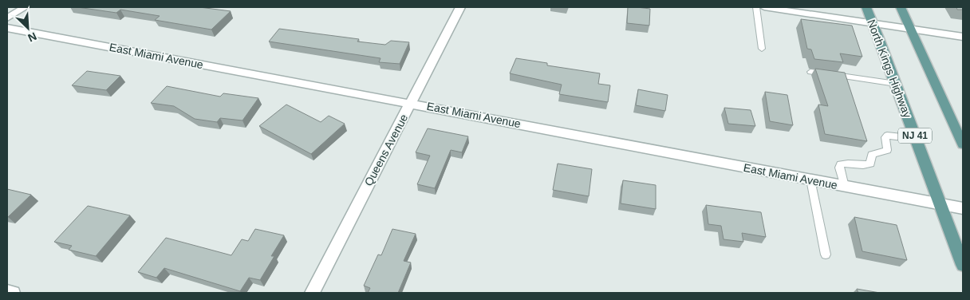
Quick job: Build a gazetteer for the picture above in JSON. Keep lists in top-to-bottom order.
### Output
{
  "streets": {
    "main road": ["North Kings Highway", "NJ 41"],
    "street": ["East Miami Avenue", "Queens Avenue"]
  },
  "crossings": [
    ["East Miami Avenue", "North Kings Highway"],
    ["East Miami Avenue", "Queens Avenue"]
  ],
  "north": "bottom right"
}
